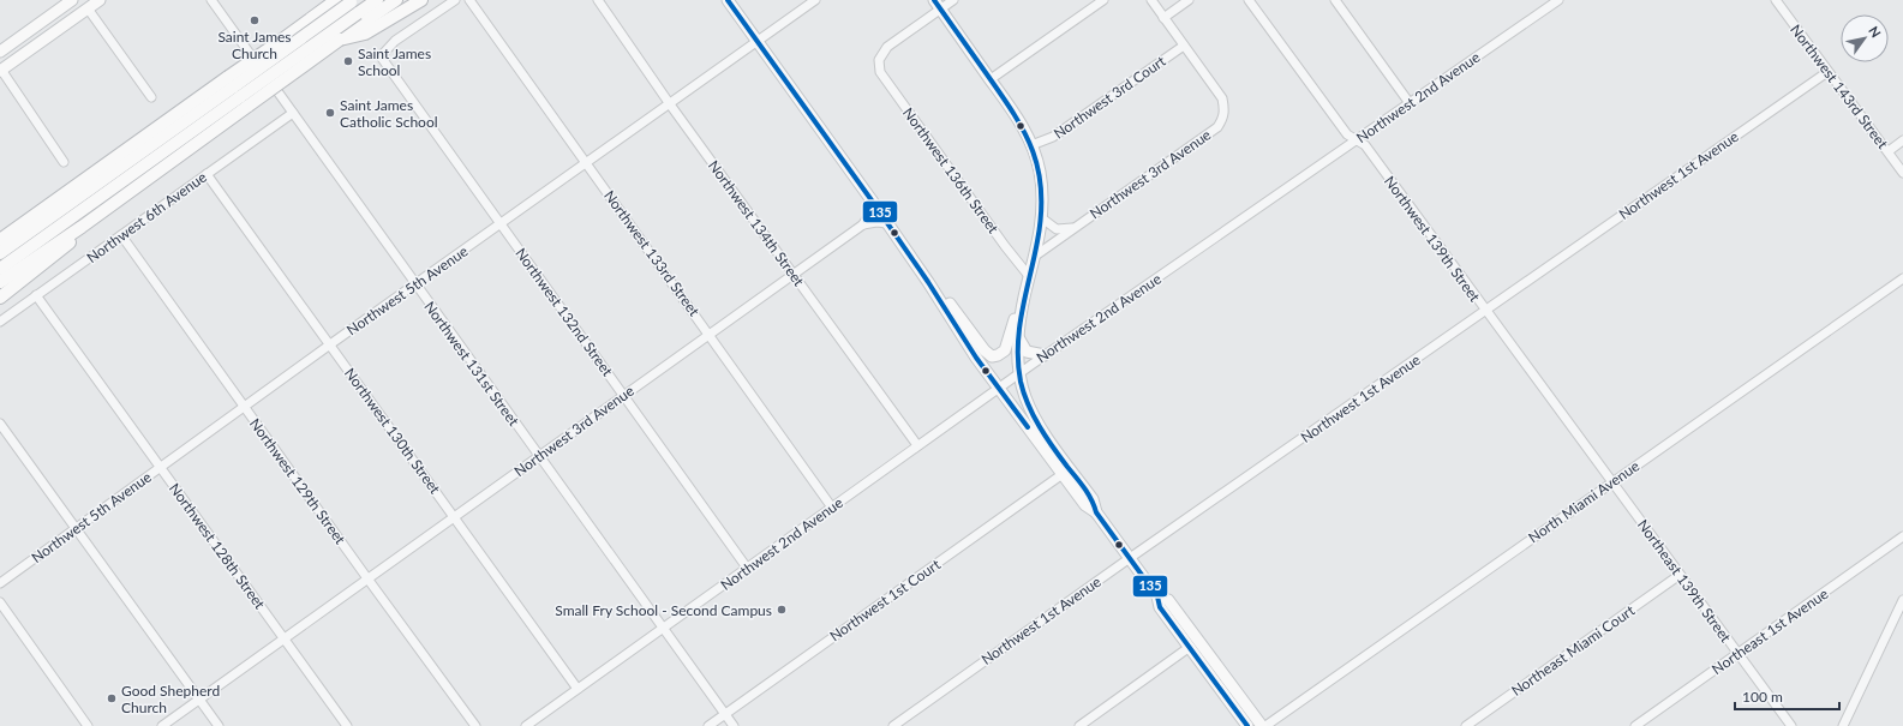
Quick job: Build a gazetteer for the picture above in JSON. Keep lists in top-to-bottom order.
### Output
{
  "streets": {
    "street": [
      "Northwest 143rd Street",
      "Northwest 3rd Court",
      "Northwest 2nd Avenue",
      "Northwest 136th Street",
      "Northwest 3rd Avenue",
      "Northwest 1st Avenue",
      "Northwest 6th Avenue",
      "Northwest 134th Street",
      "Northwest 139th Street",
      "Northwest 133rd Street",
      "Northwest 5th Avenue",
      "Northwest 132nd Street",
      "Northwest 131st Street",
      "Northwest 130th Street",
      "Northwest 129th Street",
      "North Miami Avenue",
      "Northwest 128th Street",
      "Northeast 139th Street",
      "Northwest 1st Court",
      "Northeast 1st Avenue",
      "Northeast Miami Court"
    ]
  },
  "crossings": [
    ["Northwest 143rd Street", "Northwest 1st Avenue"],
    ["Northwest 3rd Court", "Northwest 3rd Avenue"],
    ["Northwest 2nd Avenue", "Northwest 134th Street"],
    ["Northwest 2nd Avenue", "Northwest 139th Street"],
    ["Northwest 2nd Avenue", "Northwest 133rd Street"],
    ["Northwest 2nd Avenue", "Northwest 132nd Street"],
    ["Northwest 2nd Avenue", "Northwest 131st Street"],
    ["Northwest 2nd Avenue", "Northwest 130th Street"],
    ["Northwest 3rd Avenue", "Northwest 134th Street"],
    ["Northwest 3rd Avenue", "Northwest 133rd Street"],
    ["Northwest 3rd Avenue", "Northwest 132nd Street"],
    ["Northwest 3rd Avenue", "Northwest 131st Street"],
    ["Northwest 3rd Avenue", "Northwest 130th Street"],
    ["Northwest 3rd Avenue", "Northwest 129th Street"],
    ["Northwest 3rd Avenue", "Northwest 128th Street"],
    ["Northwest 1st Avenue", "Northwest 139th Street"],
    ["Northwest 6th Avenue", "Northwest 131st Street"],
    ["Northwest 6th Avenue", "Northwest 130th Street"],
    ["Northwest 6th Avenue", "Northwest 129th Street"],
    ["Northwest 6th Avenue", "Northwest 128th Street"],
    ["Northwest 134th Street", "Northwest 5th Avenue"],
    ["Northwest 139th Street", "North Miami Avenue"],
    ["Northwest 139th Street", "Northeast 139th Street"],
    ["Northwest 133rd Street", "Northwest 5th Avenue"],
    ["Northwest 5th Avenue", "Northwest 132nd Street"],
    ["Northwest 5th Avenue", "Northwest 131st Street"],
    ["Northwest 5th Avenue", "Northwest 130th Street"],
    ["Northwest 5th Avenue", "Northwest 129th Street"],
    ["Northwest 5th Avenue", "Northwest 128th Street"],
    ["Northwest 131st Street", "Northwest 1st Court"],
    ["North Miami Avenue", "Northeast 139th Street"],
    ["Northeast 139th Street", "Northeast 1st Avenue"],
    ["Northeast 139th Street", "Northeast Miami Court"]
  ],
  "places": [
    "Saint James Church",
    "Saint James School",
    "Saint James Catholic School",
    "Small Fry School - Second Campus",
    "Good Shepherd Church"
  ],
  "lines": ["transit line 135"],
  "scale_bar": "100 m",
  "north": "top right"
}
